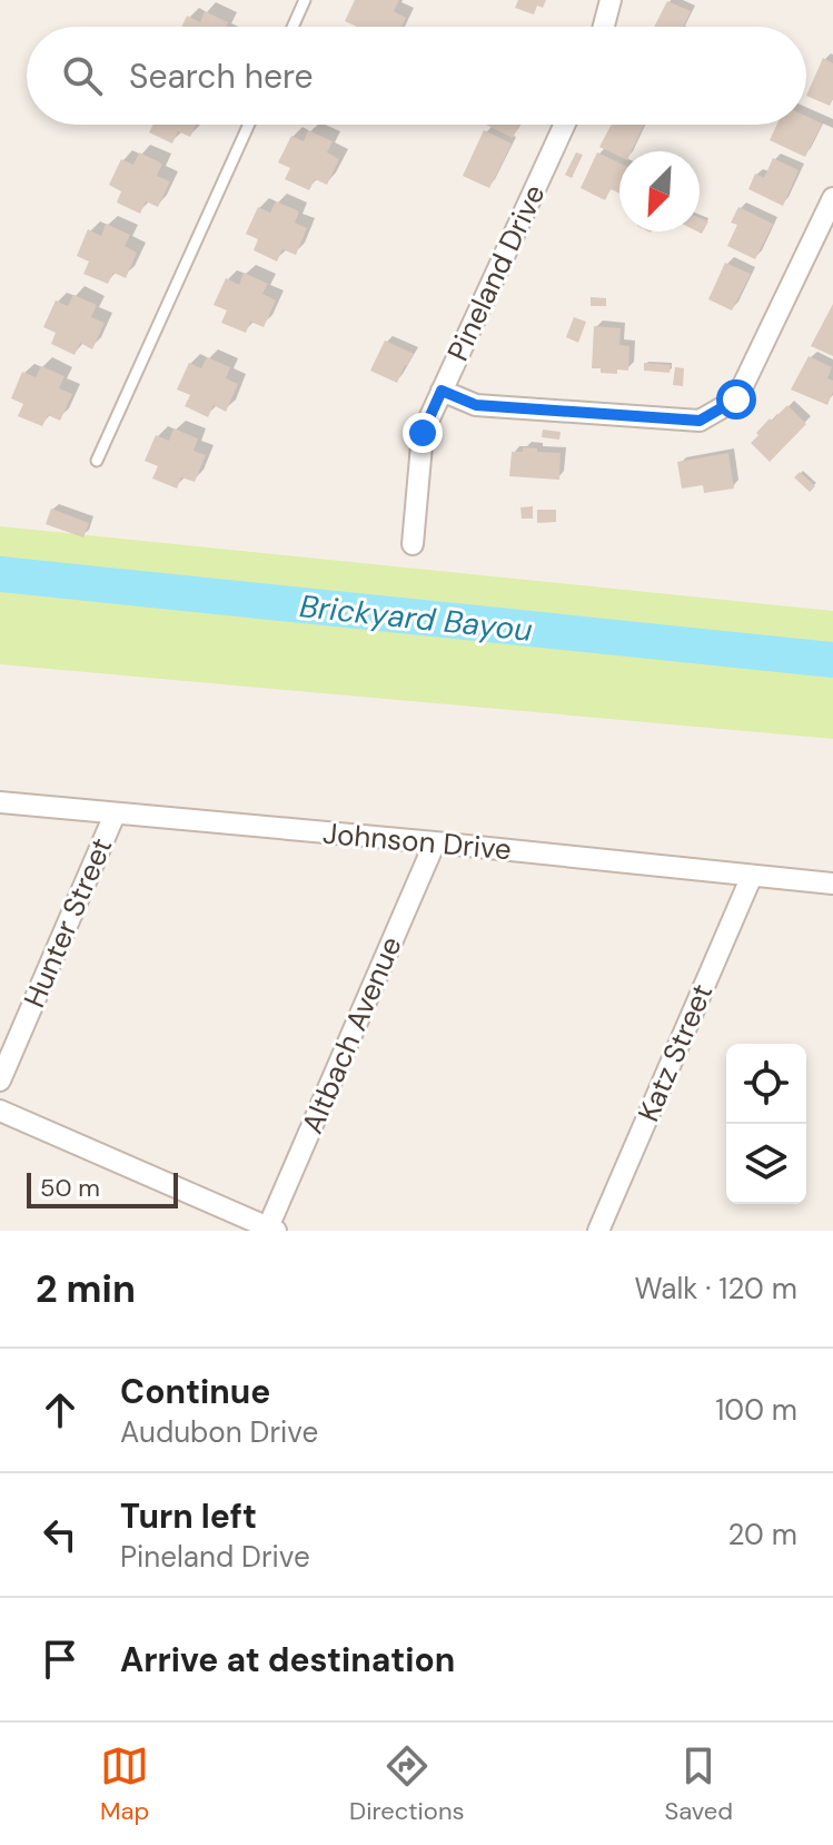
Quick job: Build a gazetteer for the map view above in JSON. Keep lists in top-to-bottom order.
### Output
{
  "streets": {
    "street": [
      "Pineland Drive",
      "Johnson Drive",
      "Hunter Street",
      "Altbach Avenue",
      "Katz Street"
    ]
  },
  "crossings": [
    ["Johnson Drive", "Hunter Street"],
    ["Johnson Drive", "Altbach Avenue"],
    ["Johnson Drive", "Katz Street"]
  ],
  "water": ["Brickyard Bayou"],
  "scale_bar": "50 m",
  "north": "bottom left",
  "page": {
    "search": "Search here",
    "scale": "50 m",
    "heading": ["2 min", "Walk · 120 m"],
    "list": [
      ["Continue", "Audubon Drive", "100 m"],
      ["Turn left", "Pineland Drive", "20 m"],
      "Arrive at destination"
    ],
    "nav": ["Map", "Directions", "Saved"]
  }
}
